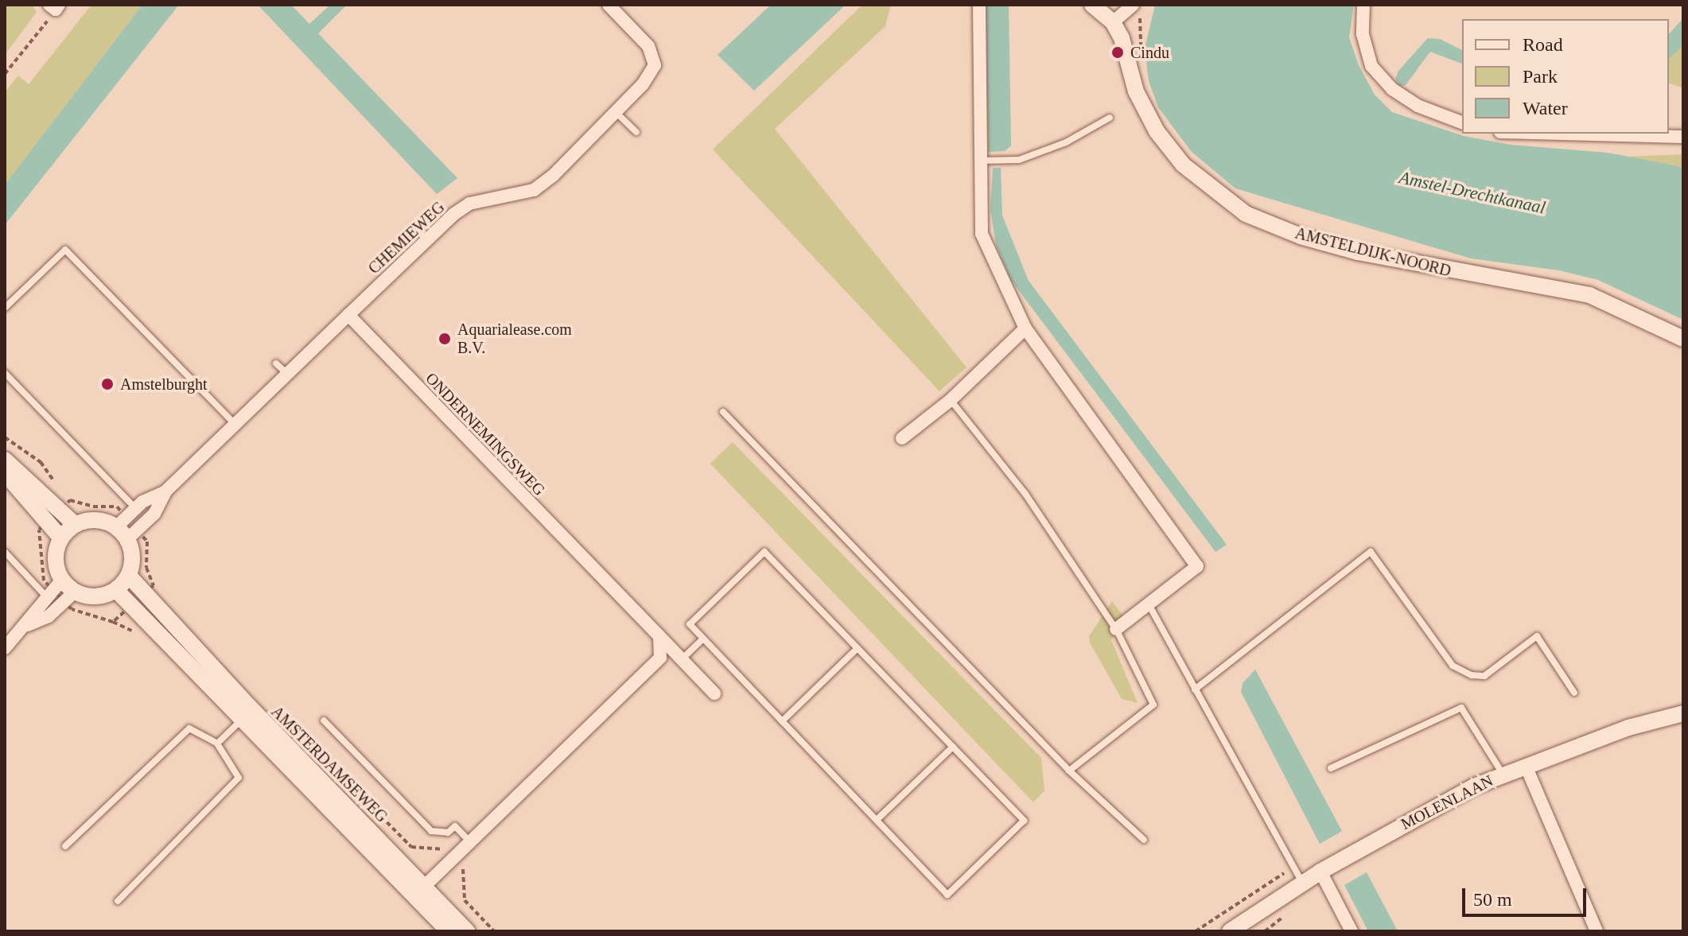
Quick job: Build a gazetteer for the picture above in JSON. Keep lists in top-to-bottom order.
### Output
{
  "streets": {
    "street": [
      "CHEMIEWEG",
      "AMSTELDIJK-NOORD",
      "ONDERNEMINGSWEG",
      "AMSTERDAMSEWEG",
      "MOLENLAAN"
    ]
  },
  "crossings": [
    ["CHEMIEWEG", "ONDERNEMINGSWEG"]
  ],
  "water": ["Amstel-Drechtkanaal"],
  "places": ["Cindu", "Aquarialease.com B.V.", "Amstelburght"],
  "legend": ["Road", "Park", "Water"],
  "scale_bar": "50 m"
}
